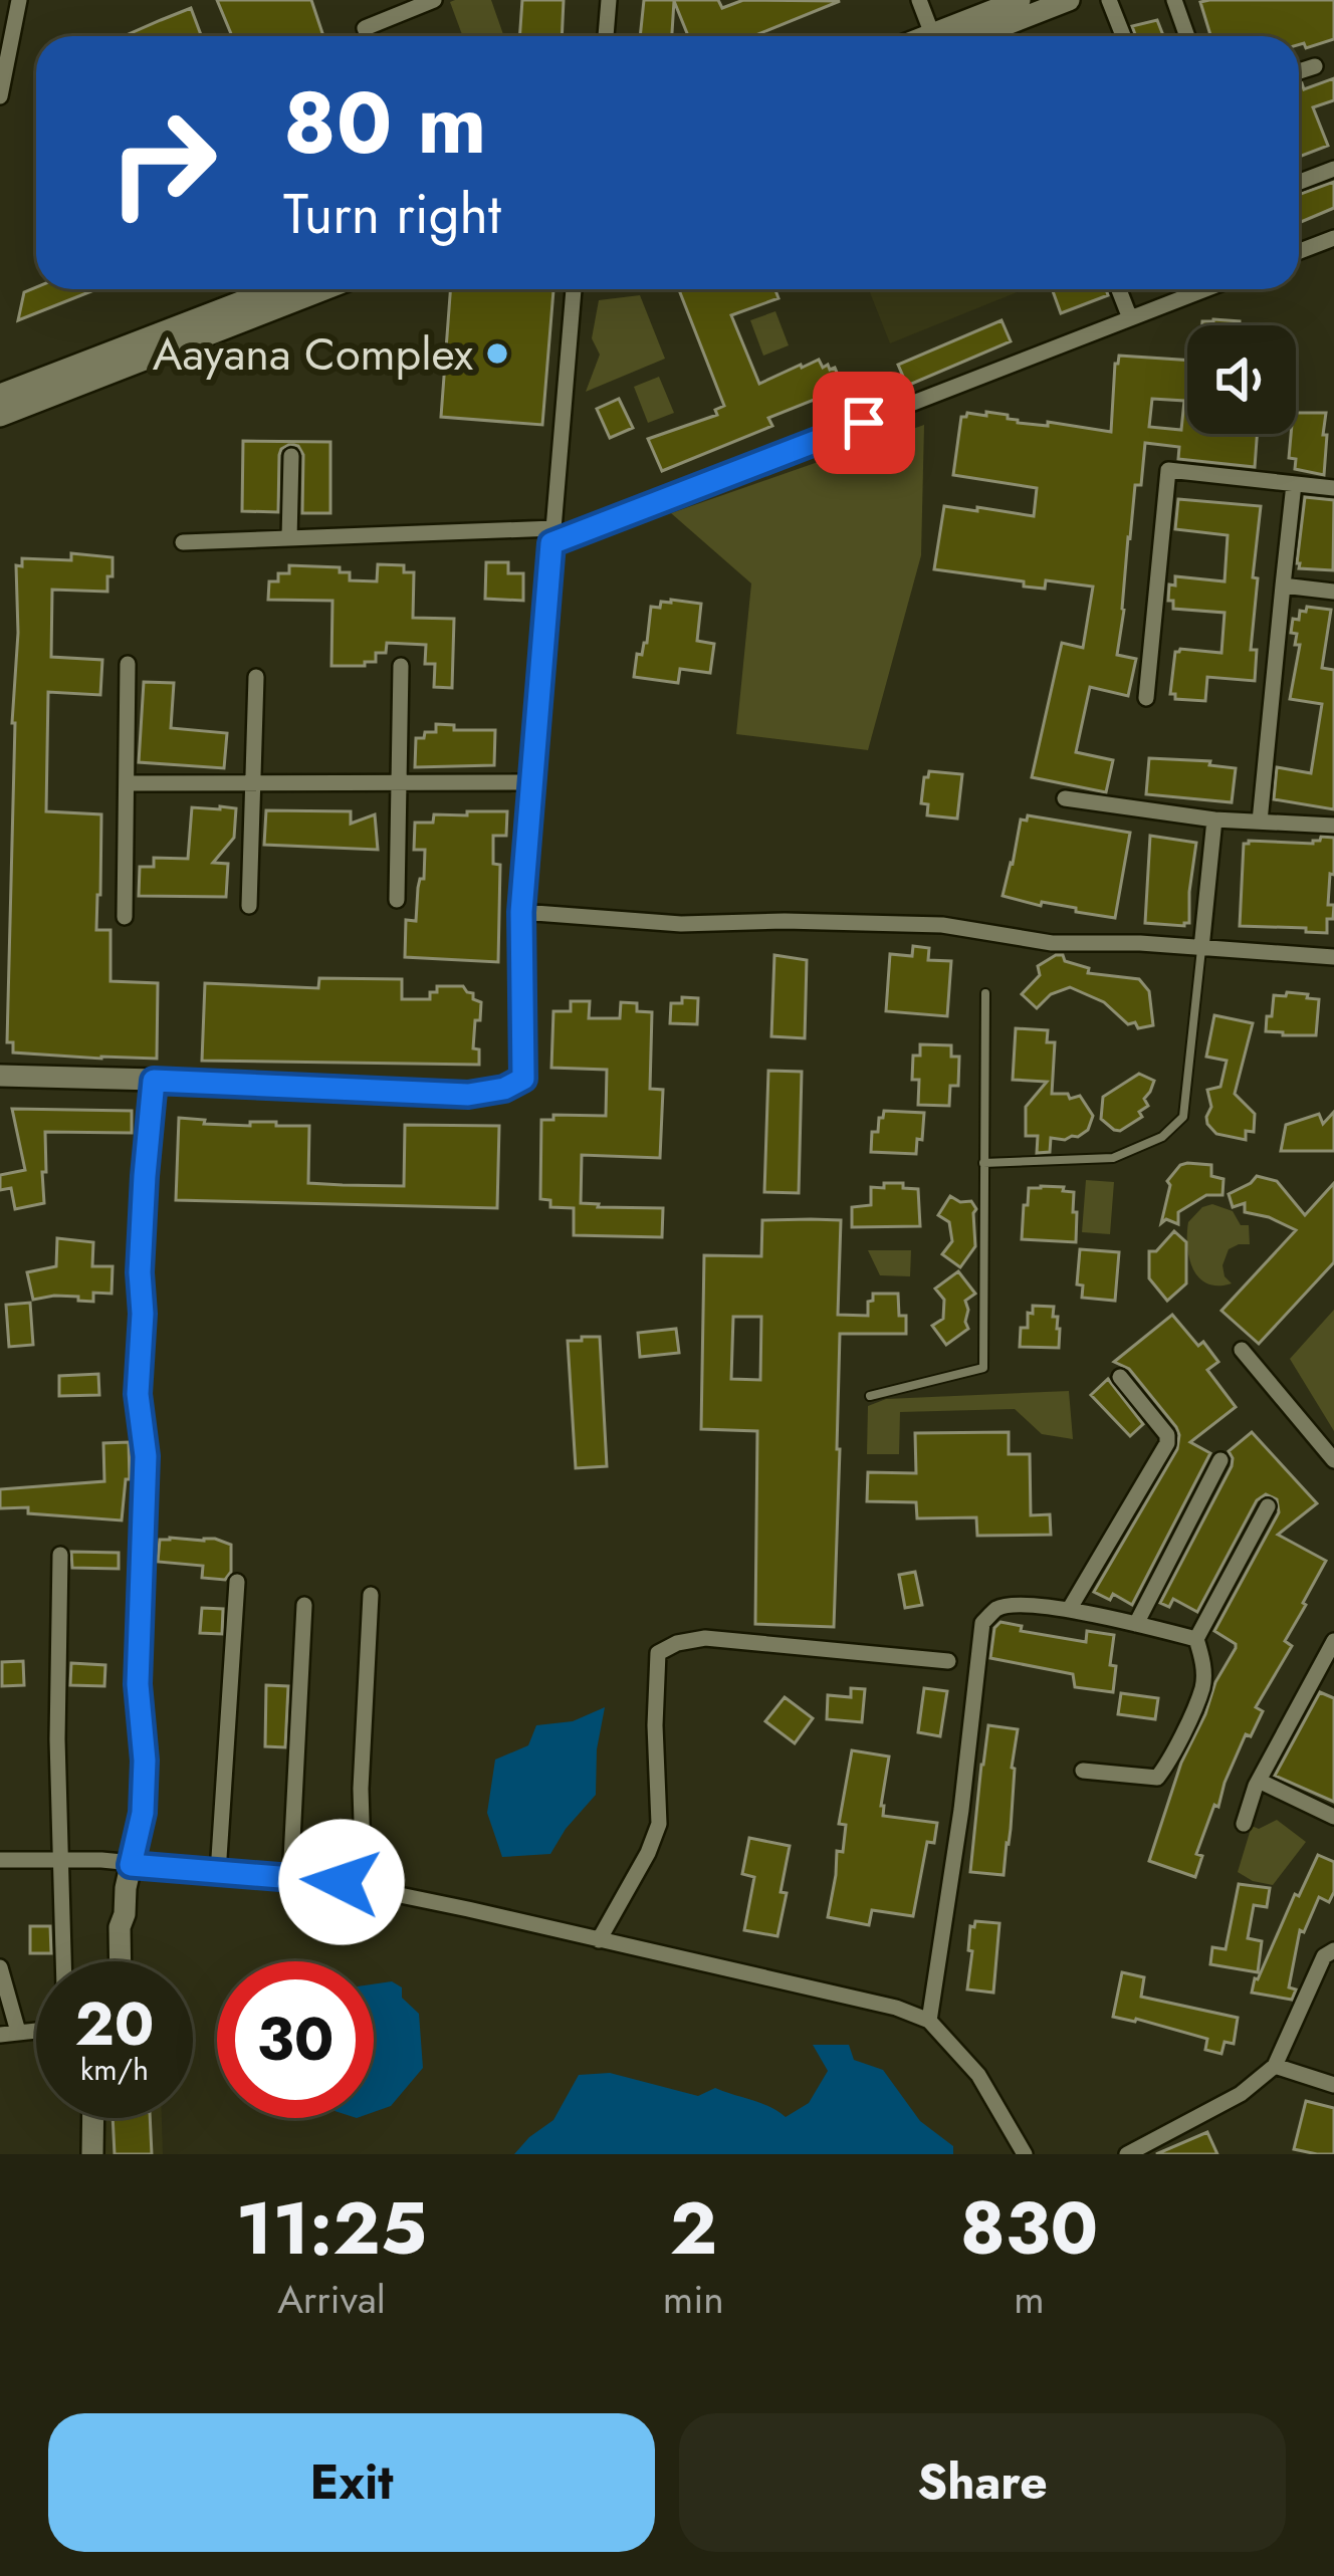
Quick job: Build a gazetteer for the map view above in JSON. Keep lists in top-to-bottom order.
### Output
{
  "places": ["Aayana Complex"],
  "page": {
    "turn": ["80 m", "Turn right"],
    "speed": "20 km/h",
    "limit": "30",
    "eta": [
      "11:25",
      "Arrival",
      "2",
      "min",
      "830",
      "m"
    ],
    "buttons": ["Exit", "Share"]
  }
}
